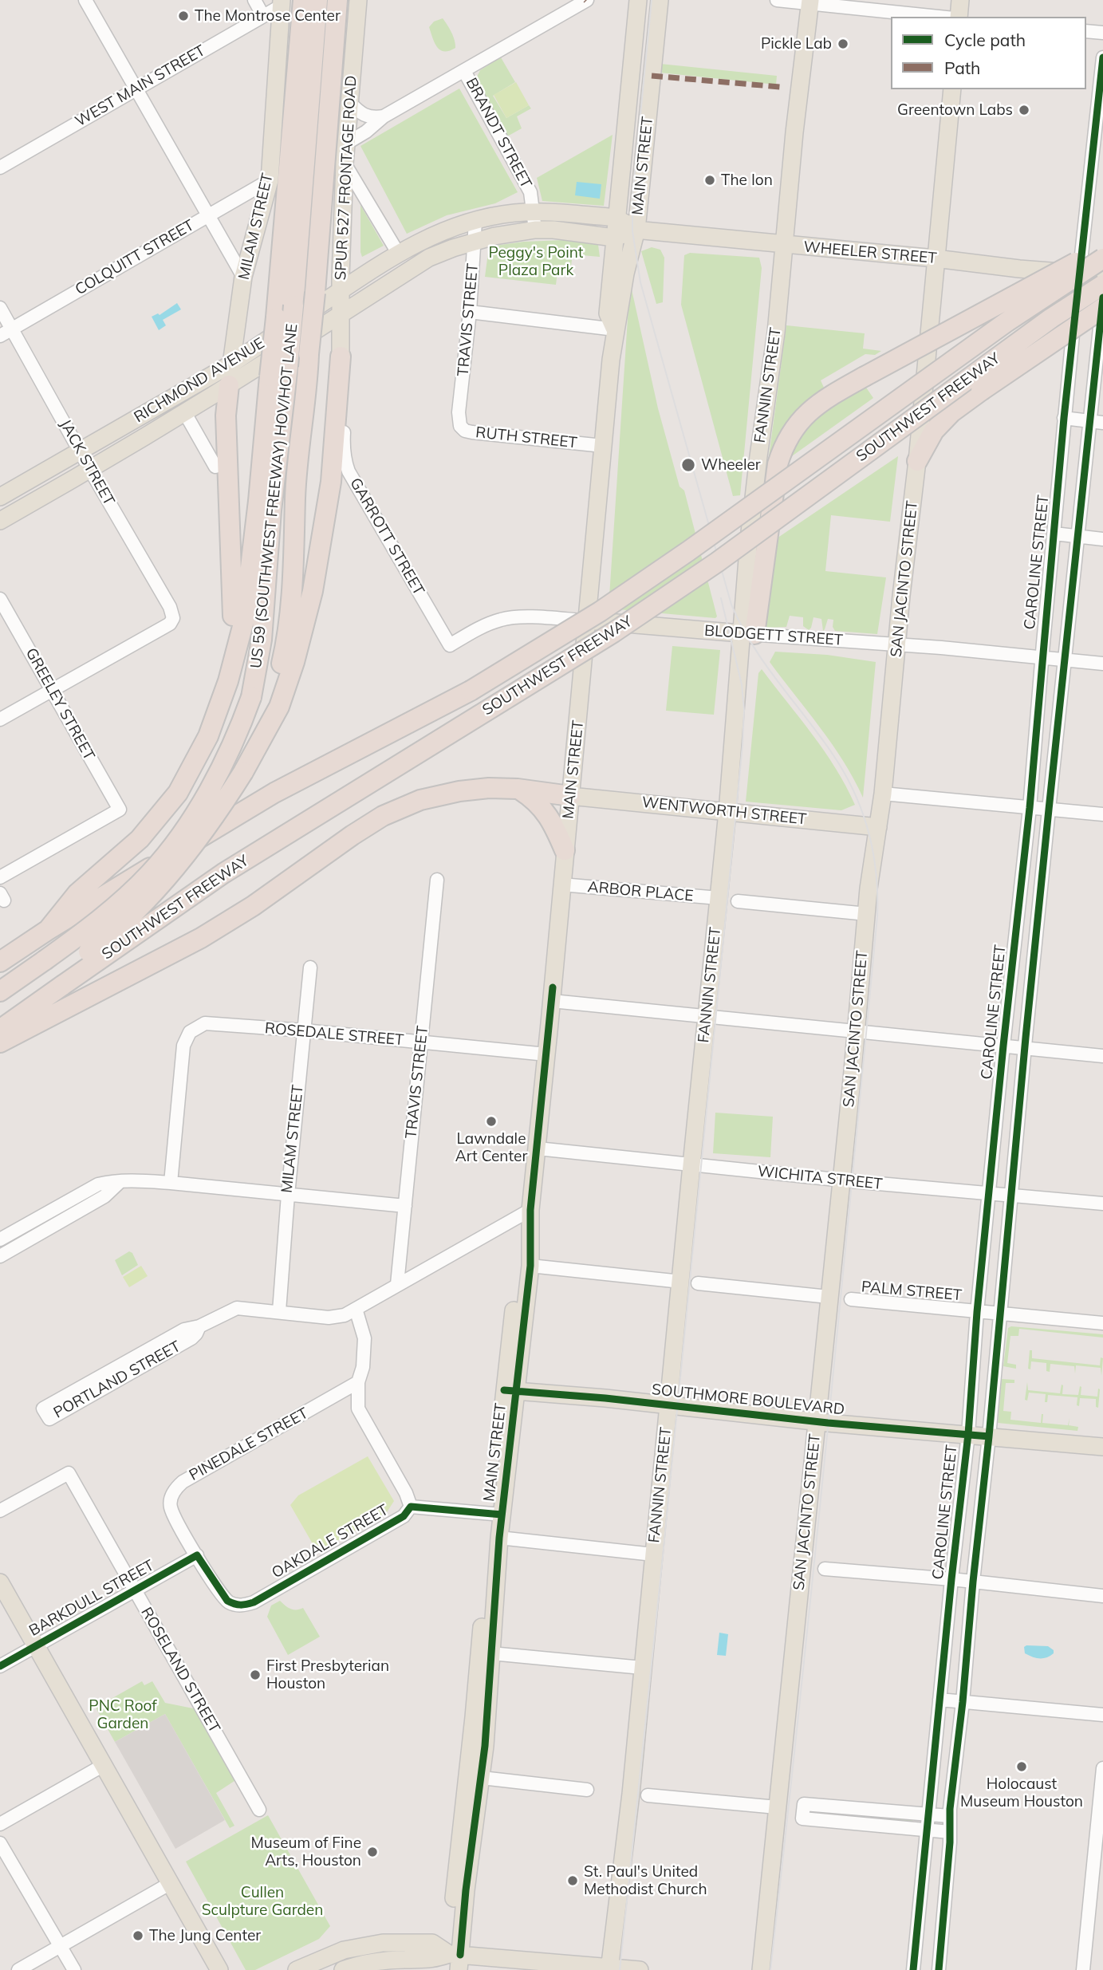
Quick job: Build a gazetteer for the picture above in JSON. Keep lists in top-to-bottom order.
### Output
{
  "streets": {
    "highway": ["SOUTHWEST FREEWAY", "US 59 (SOUTHWEST FREEWAY) HOV/HOT LANE"],
    "main road": [
      "MAIN STREET",
      "SPUR 527 FRONTAGE ROAD",
      "MILAM STREET",
      "WHEELER STREET",
      "RICHMOND AVENUE",
      "FANNIN STREET",
      "SAN JACINTO STREET",
      "BLODGETT STREET",
      "WENTWORTH STREET",
      "SOUTHMORE BOULEVARD"
    ],
    "street": [
      "WEST MAIN STREET",
      "BRANDT STREET",
      "COLQUITT STREET",
      "TRAVIS STREET",
      "RUTH STREET",
      "JACK STREET",
      "GARROTT STREET",
      "CAROLINE STREET",
      "GREELEY STREET",
      "ARBOR PLACE",
      "ROSEDALE STREET",
      "WICHITA STREET",
      "PALM STREET",
      "PORTLAND STREET",
      "PINEDALE STREET",
      "OAKDALE STREET",
      "BARKDULL STREET",
      "ROSELAND STREET"
    ]
  },
  "crossings": [
    ["WEST MAIN STREET", "MILAM STREET"],
    ["BRANDT STREET", "RICHMOND AVENUE"],
    ["MAIN STREET", "WHEELER STREET"],
    ["MAIN STREET", "RICHMOND AVENUE"],
    ["MAIN STREET", "RUTH STREET"],
    ["MAIN STREET", "BLODGETT STREET"],
    ["MAIN STREET", "WENTWORTH STREET"],
    ["MAIN STREET", "ARBOR PLACE"],
    ["MAIN STREET", "ROSEDALE STREET"],
    ["MAIN STREET", "WICHITA STREET"],
    ["MAIN STREET", "PORTLAND STREET"],
    ["MAIN STREET", "SOUTHMORE BOULEVARD"],
    ["MAIN STREET", "OAKDALE STREET"],
    ["SPUR 527 FRONTAGE ROAD", "RICHMOND AVENUE"],
    ["SPUR 527 FRONTAGE ROAD", "GARROTT STREET"],
    ["MILAM STREET", "COLQUITT STREET"],
    ["MILAM STREET", "RICHMOND AVENUE"],
    ["MILAM STREET", "ROSEDALE STREET"],
    ["MILAM STREET", "PORTLAND STREET"],
    ["WHEELER STREET", "RICHMOND AVENUE"],
    ["WHEELER STREET", "FANNIN STREET"],
    ["WHEELER STREET", "CAROLINE STREET"],
    ["WHEELER STREET", "SAN JACINTO STREET"],
    ["COLQUITT STREET", "JACK STREET"],
    ["TRAVIS STREET", "RICHMOND AVENUE"],
    ["TRAVIS STREET", "RUTH STREET"],
    ["TRAVIS STREET", "ROSEDALE STREET"],
    ["TRAVIS STREET", "PORTLAND STREET"],
    ["RICHMOND AVENUE", "JACK STREET"],
    ["FANNIN STREET", "BLODGETT STREET"],
    ["FANNIN STREET", "WENTWORTH STREET"],
    ["FANNIN STREET", "ARBOR PLACE"],
    ["FANNIN STREET", "WICHITA STREET"],
    ["FANNIN STREET", "SOUTHMORE BOULEVARD"],
    ["SOUTHWEST FREEWAY", "US 59 (SOUTHWEST FREEWAY) HOV/HOT LANE"],
    ["JACK STREET", "GREELEY STREET"],
    ["GARROTT STREET", "BLODGETT STREET"],
    ["CAROLINE STREET", "BLODGETT STREET"],
    ["CAROLINE STREET", "WICHITA STREET"],
    ["CAROLINE STREET", "PALM STREET"],
    ["CAROLINE STREET", "SOUTHMORE BOULEVARD"],
    ["SAN JACINTO STREET", "BLODGETT STREET"],
    ["SAN JACINTO STREET", "WENTWORTH STREET"],
    ["SAN JACINTO STREET", "WICHITA STREET"],
    ["SAN JACINTO STREET", "SOUTHMORE BOULEVARD"],
    ["PINEDALE STREET", "OAKDALE STREET"],
    ["PINEDALE STREET", "BARKDULL STREET"],
    ["OAKDALE STREET", "BARKDULL STREET"],
    ["BARKDULL STREET", "ROSELAND STREET"]
  ],
  "parks": ["Peggy's Point Plaza Park", "PNC Roof Garden", "Cullen Sculpture Garden"],
  "places": [
    "The Montrose Center",
    "Pickle Lab",
    "Greentown Labs",
    "The Ion",
    "Wheeler",
    "Lawndale Art Center",
    "First Presbyterian Houston",
    "Holocaust Museum Houston",
    "Museum of Fine Arts, Houston",
    "St. Paul's United Methodist Church",
    "The Jung Center"
  ],
  "legend": ["Cycle path", "Path"]
}
